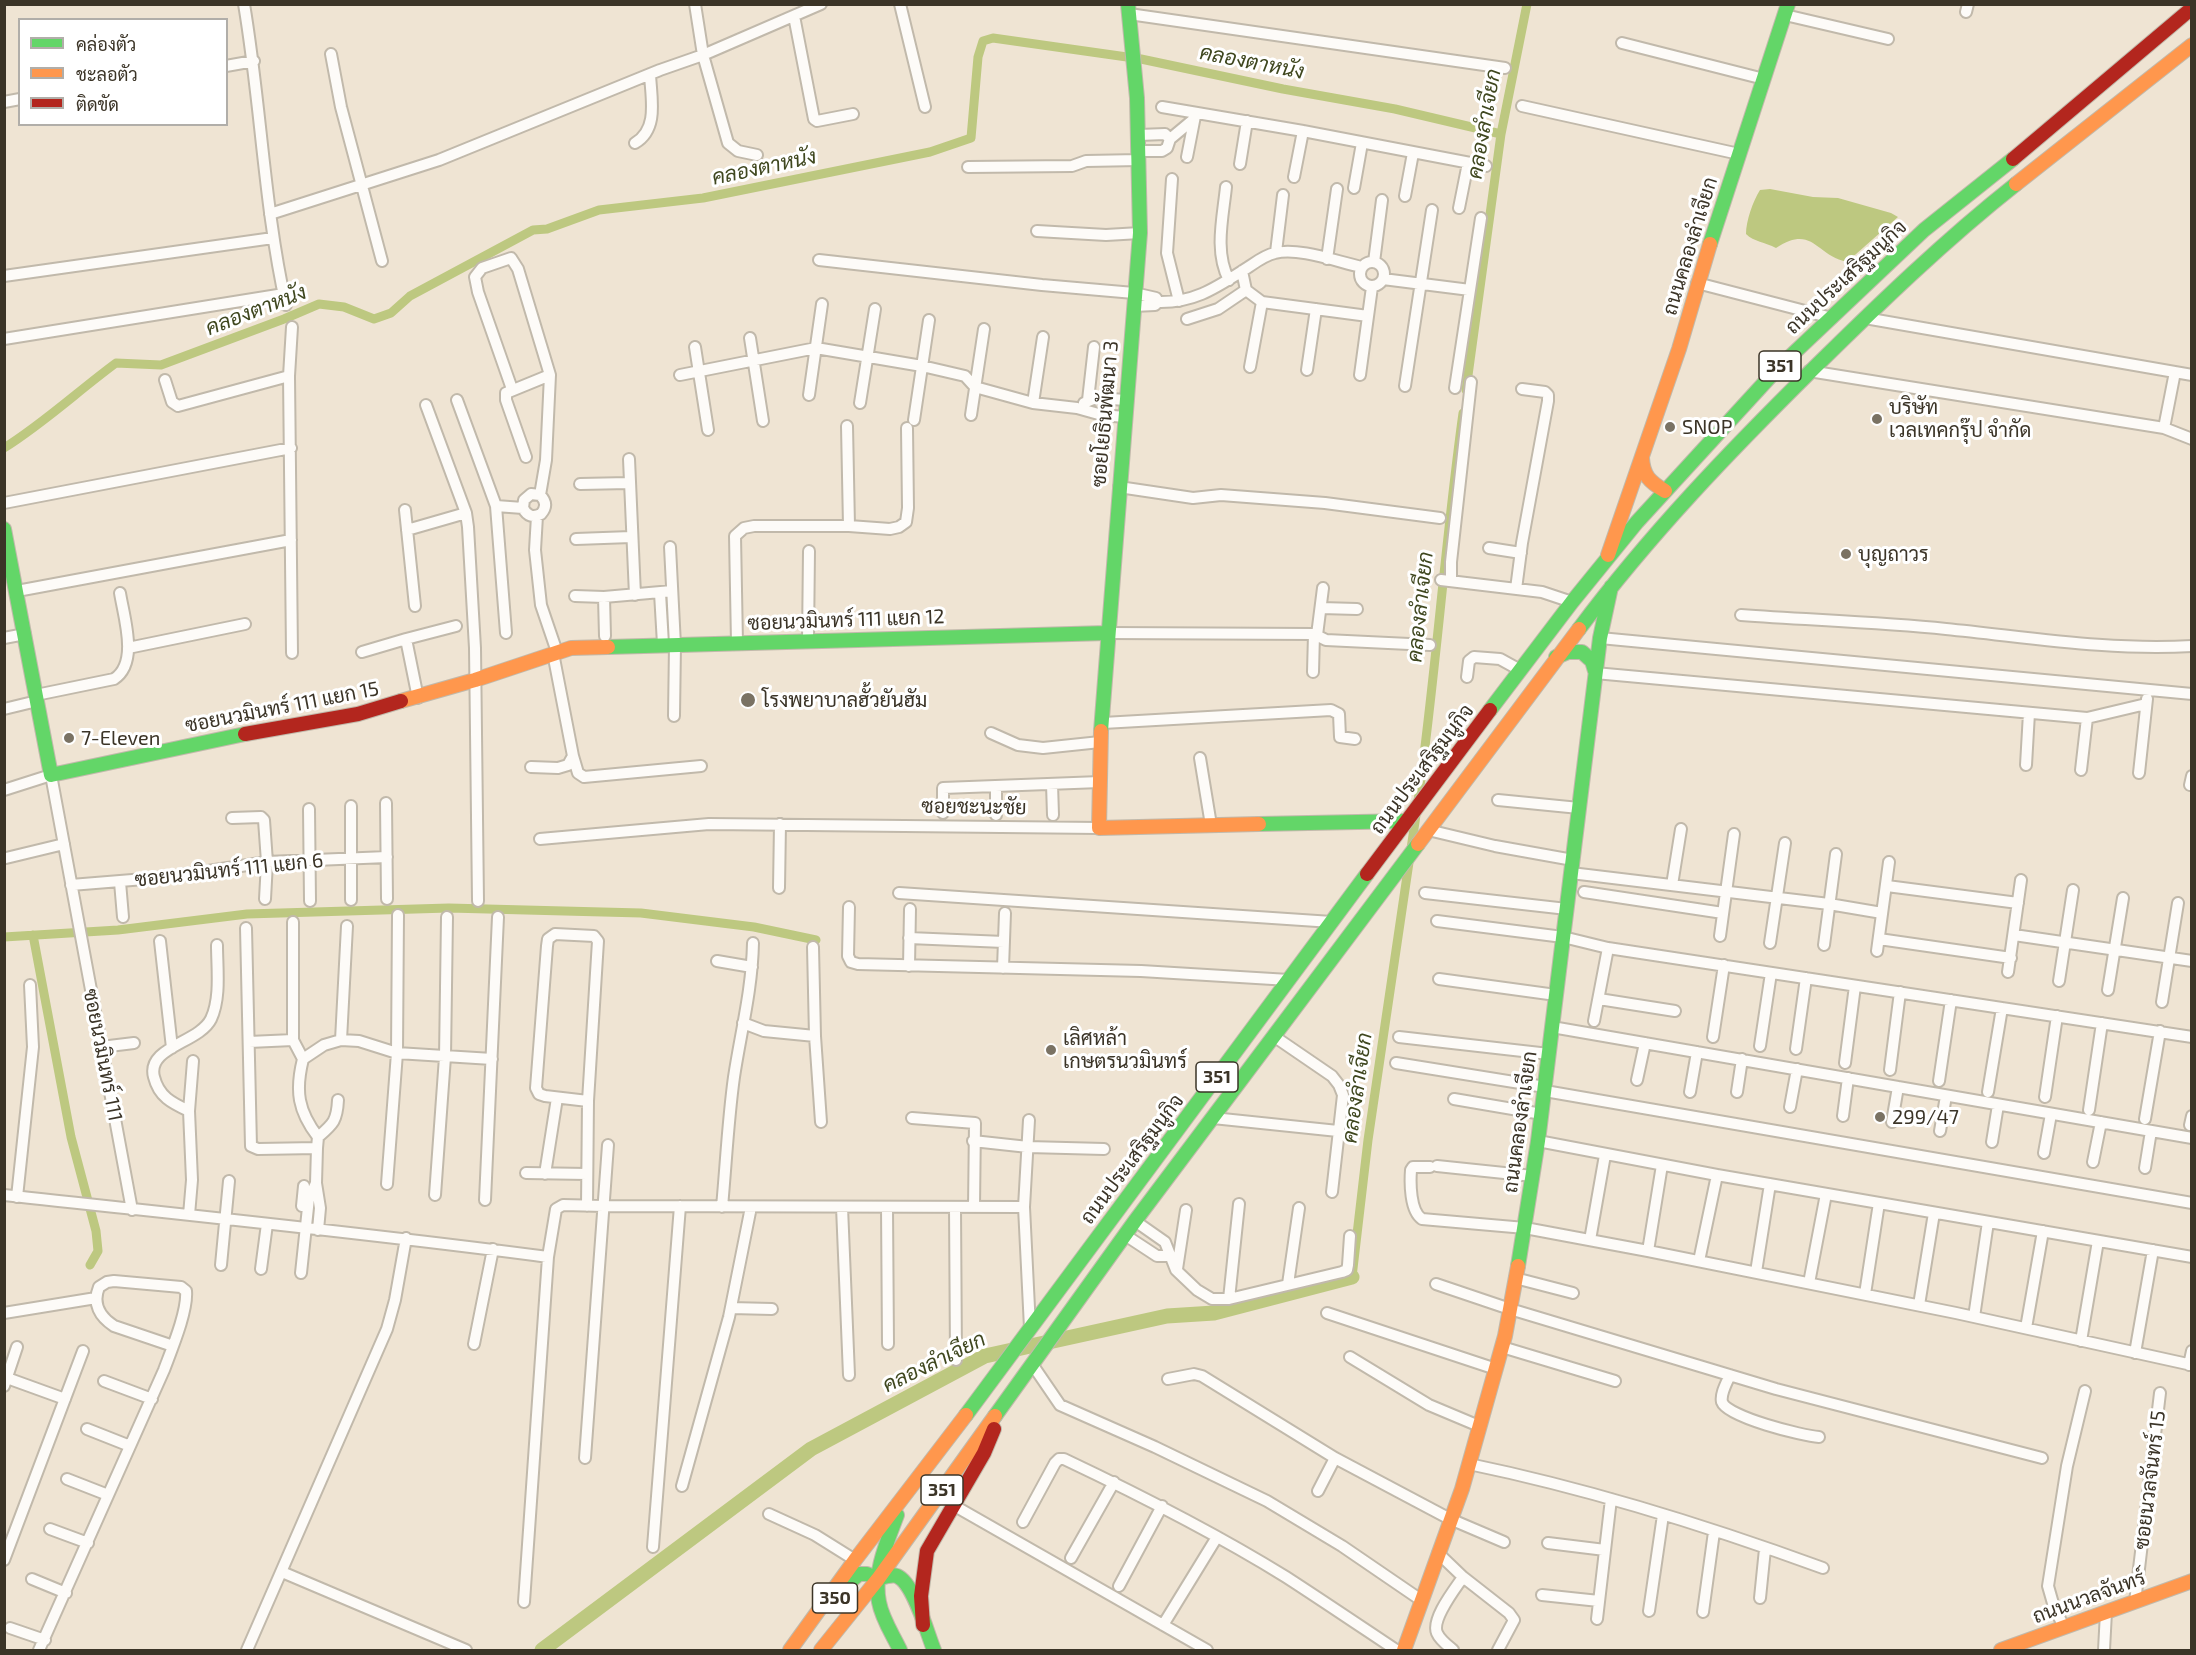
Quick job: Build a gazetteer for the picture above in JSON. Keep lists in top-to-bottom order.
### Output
{
  "streets": {
    "main road": [
      "ถนนคลองลำเจียก",
      "ถนนประเสริฐมนูกิจ",
      "351",
      "ซอยโยธินพัฒนา 3",
      "ซอยนวมินทร์ 111 แยก 12",
      "ซอยนวมินทร์ 111 แยก 15",
      "ซอยชะนะชัย",
      "ถนนนวลจันทร์",
      "350"
    ],
    "street": ["ซอยนวมินทร์ 111 แยก 6", "ซอยนวมินทร์ 111", "ซอยนวลจันทร์ 15"]
  },
  "crossings": [
    ["ถนนคลองลำเจียก", "ถนนประเสริฐมนูกิจ"],
    ["ถนนประเสริฐมนูกิจ", "ซอยชะนะชัย"],
    ["ถนนประเสริฐมนูกิจ", "350"],
    ["ซอยโยธินพัฒนา 3", "ซอยนวมินทร์ 111 แยก 12"],
    ["ซอยโยธินพัฒนา 3", "ซอยชะนะชัย"],
    ["ซอยนวมินทร์ 111 แยก 12", "ซอยนวมินทร์ 111 แยก 15"],
    ["ซอยนวมินทร์ 111 แยก 15", "ซอยนวมินทร์ 111"],
    ["ซอยนวมินทร์ 111 แยก 6", "ซอยนวมินทร์ 111"],
    ["ซอยนวลจันทร์ 15", "ถนนนวลจันทร์"]
  ],
  "water": ["คลองตาหนัง", "คลองลำเจียก"],
  "places": [
    "บริษัท เวลเทคกรุ๊ป จำกัด",
    "SNOP",
    "บุญถาวร",
    "โรงพยาบาลฮั้วยันฮัม",
    "7-Eleven",
    "เลิศหล้า เกษตรนวมินทร์",
    "299/47"
  ],
  "legend": ["คล่องตัว", "ชะลอตัว", "ติดขัด"]
}
